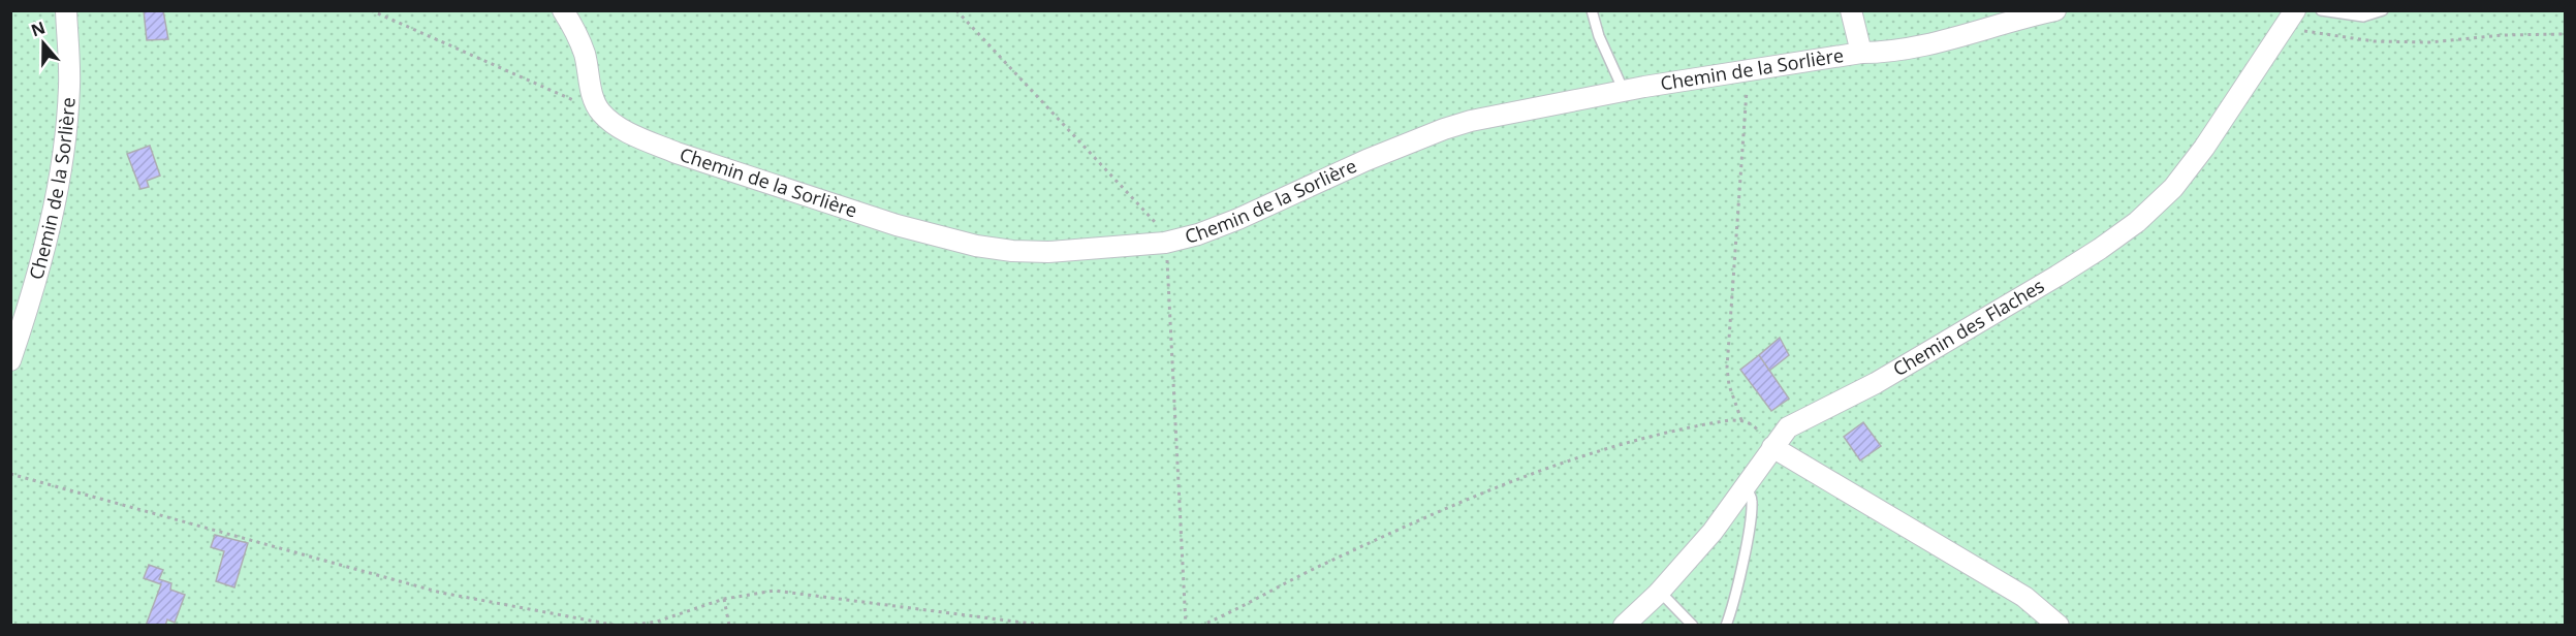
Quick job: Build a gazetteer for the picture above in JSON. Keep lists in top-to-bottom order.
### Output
{
  "streets": {
    "street": ["Chemin de la Sorlière", "Chemin des Flaches"]
  },
  "north": "top"
}
